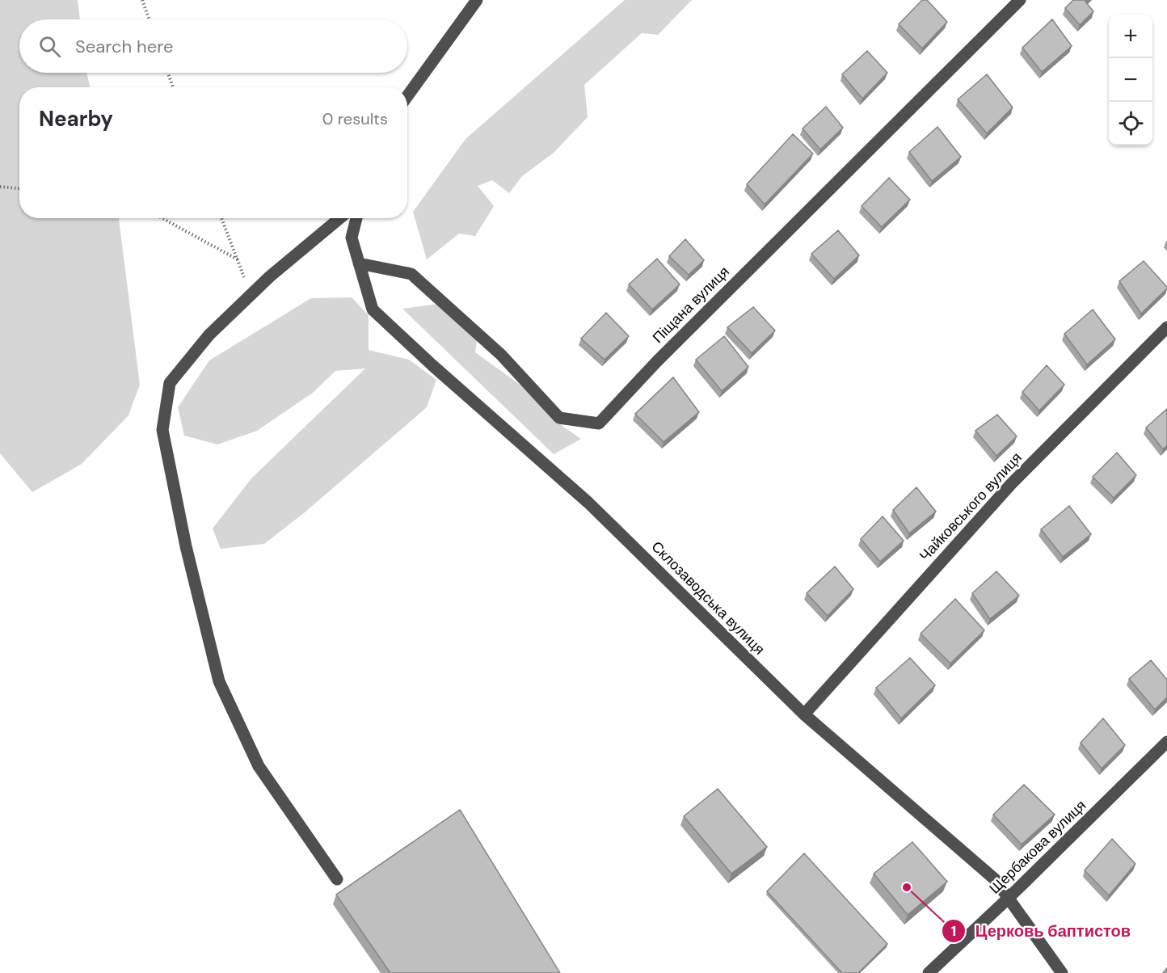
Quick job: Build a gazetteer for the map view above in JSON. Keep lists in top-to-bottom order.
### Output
{
  "streets": {
    "street": [
      "Піщана вулиця",
      "Чайковського вулиця",
      "Склозаводська вулиця",
      "Щербакова вулиця"
    ]
  },
  "crossings": [
    ["Піщана вулиця", "Склозаводська вулиця"],
    ["Чайковського вулиця", "Склозаводська вулиця"],
    ["Склозаводська вулиця", "Щербакова вулиця"]
  ],
  "places": ["Церковь баптистов"],
  "page": {
    "map_buttons": ["+", "−"],
    "search": "Search here",
    "heading": ["Nearby", "0 results"]
  }
}
